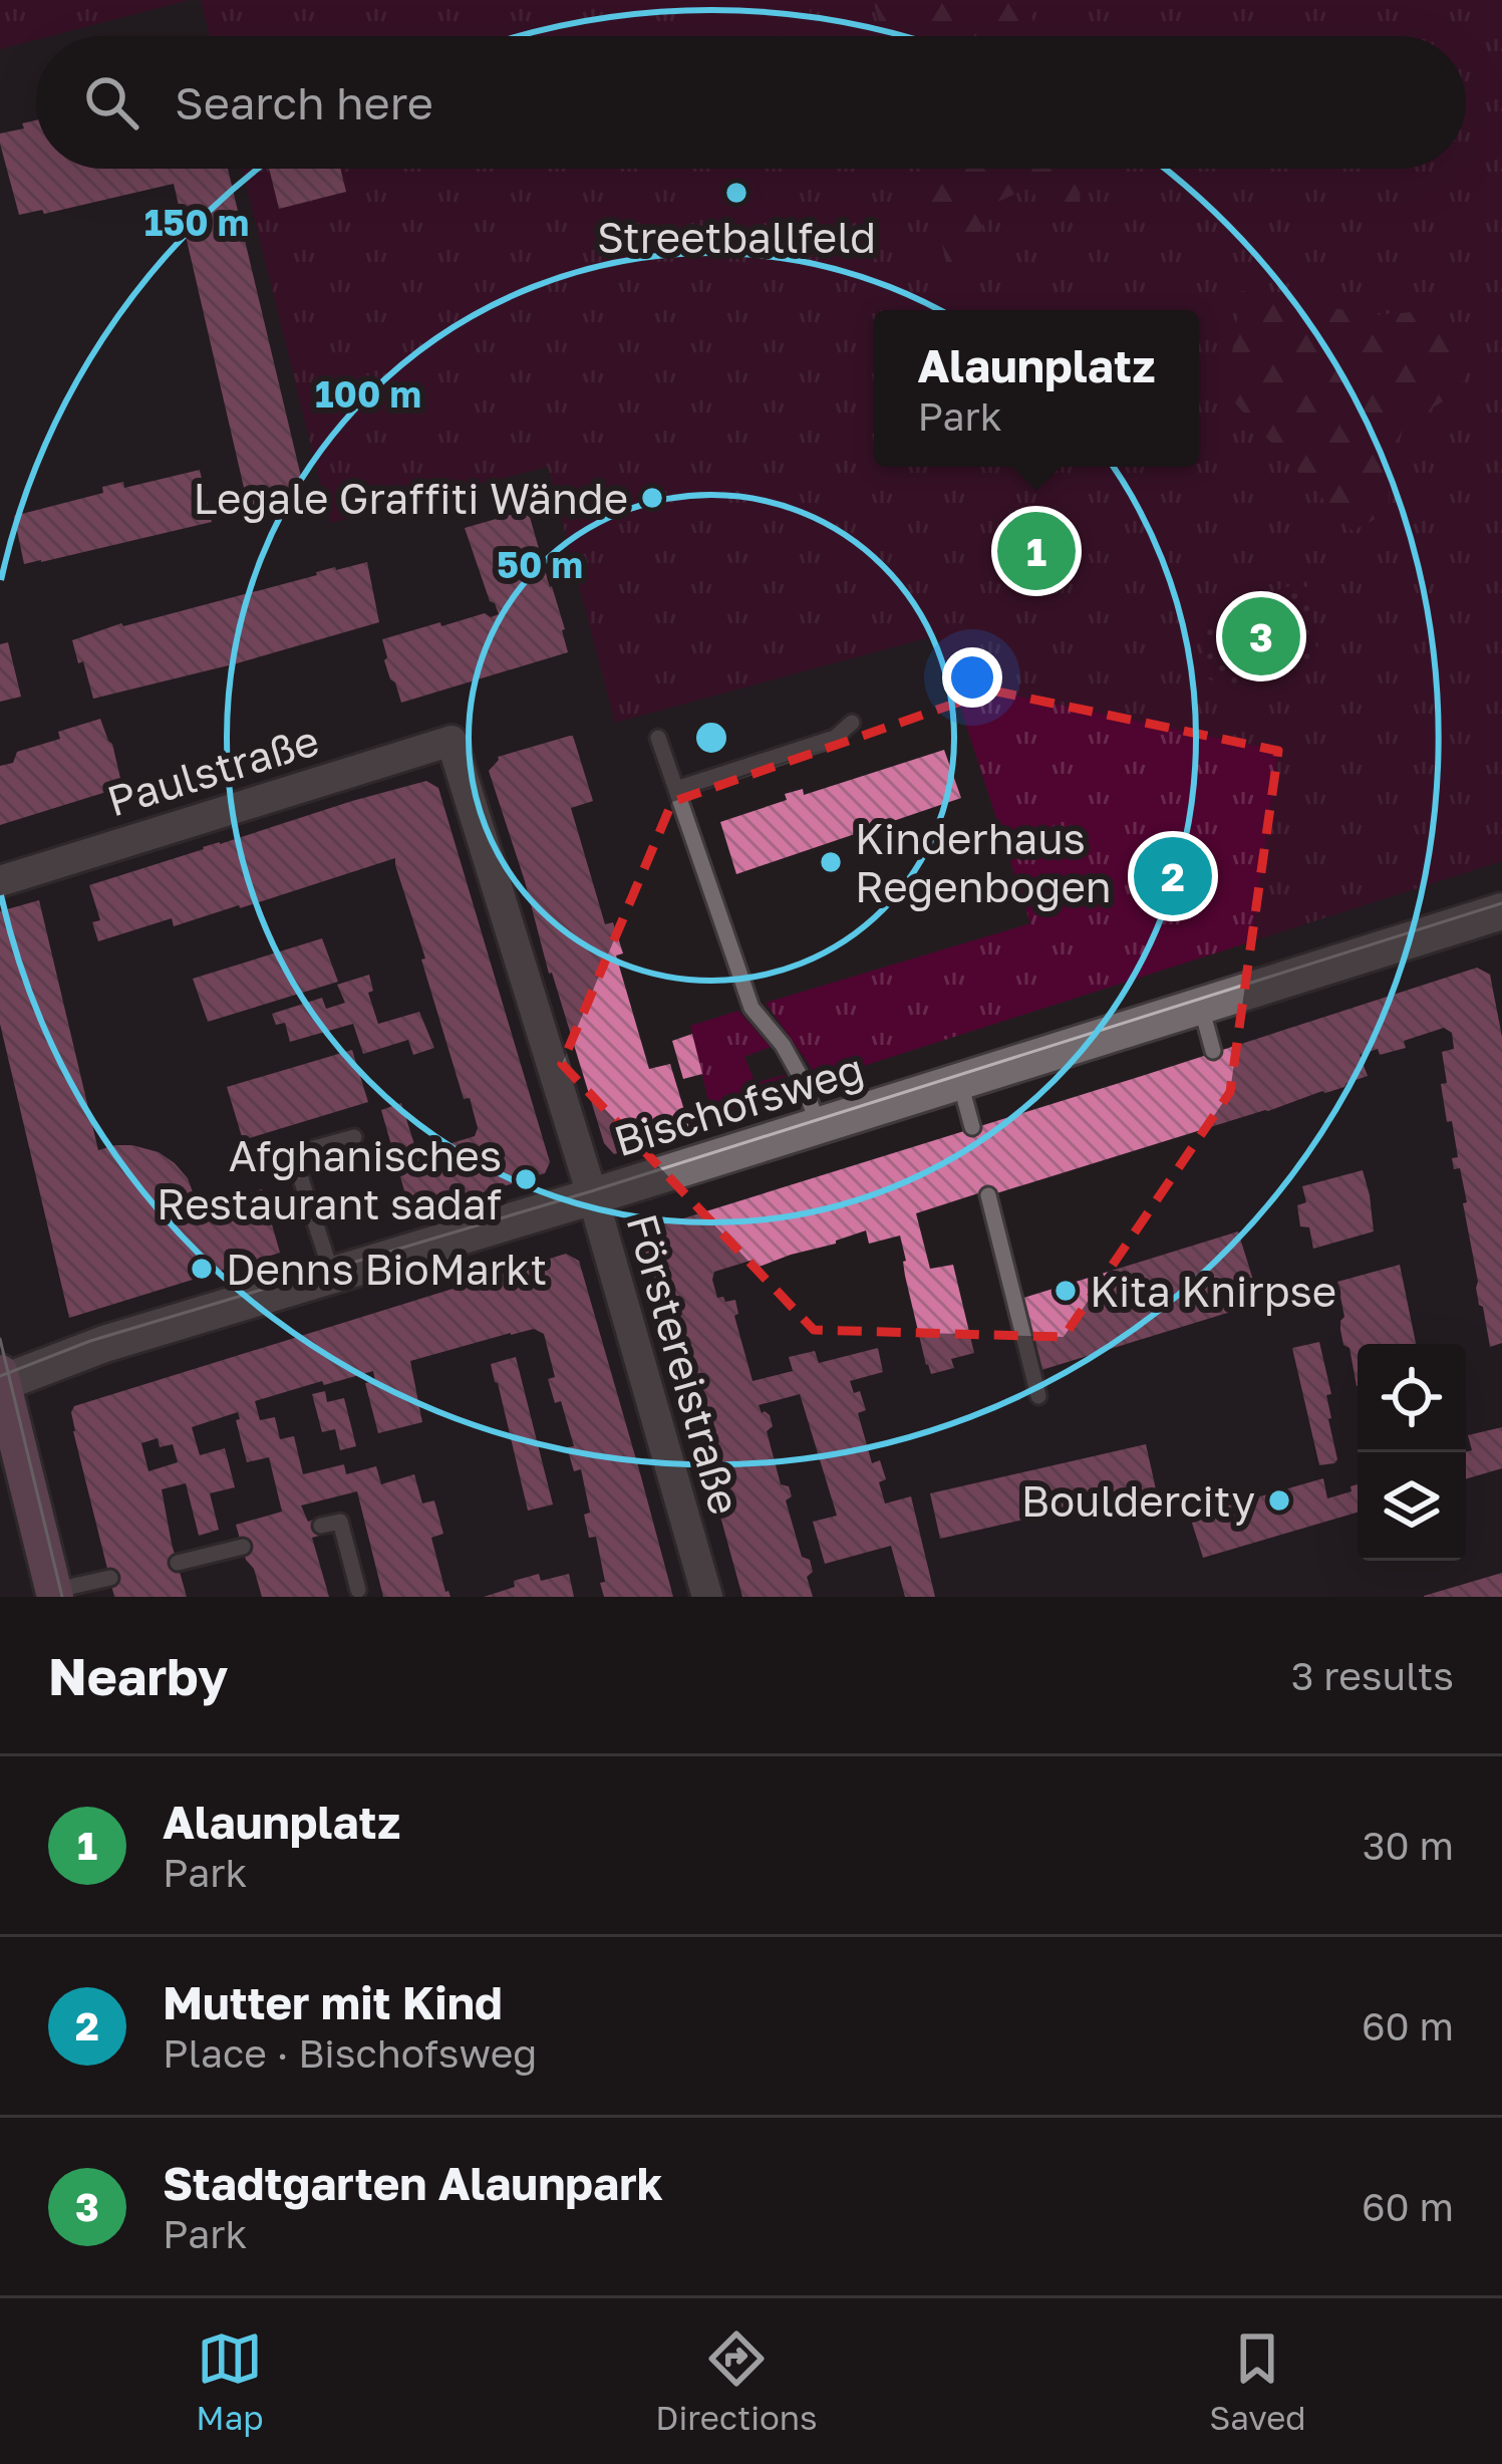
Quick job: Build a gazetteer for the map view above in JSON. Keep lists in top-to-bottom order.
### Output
{
  "streets": {
    "street": ["Paulstraße", "Bischofsweg", "Förstereistraße"]
  },
  "crossings": [
    ["Paulstraße", "Förstereistraße"],
    ["Bischofsweg", "Förstereistraße"]
  ],
  "places": [
    "Streetballfeld",
    "Legale Graffiti Wände",
    "Kinderhaus Regenbogen",
    "Afghanisches Restaurant sadaf",
    "Denns BioMarkt",
    "Kita Knirpse",
    "Bouldercity"
  ],
  "page": {
    "search": "Search here",
    "popup": ["Alaunplatz", "Park"],
    "pins": ["1", "3", "2"],
    "heading": ["Nearby", "3 results"],
    "list": [
      {
        "mark": "1",
        "name": "Alaunplatz",
        "note": "Park",
        "value": "30 m"
      },
      {
        "mark": "2",
        "name": "Mutter mit Kind",
        "note": "Place · Bischofsweg",
        "value": "60 m"
      },
      {
        "mark": "3",
        "name": "Stadtgarten Alaunpark",
        "note": "Park",
        "value": "60 m"
      }
    ],
    "nav": ["Map", "Directions", "Saved"]
  },
  "rings": ["150 m", "100 m", "50 m"]
}
